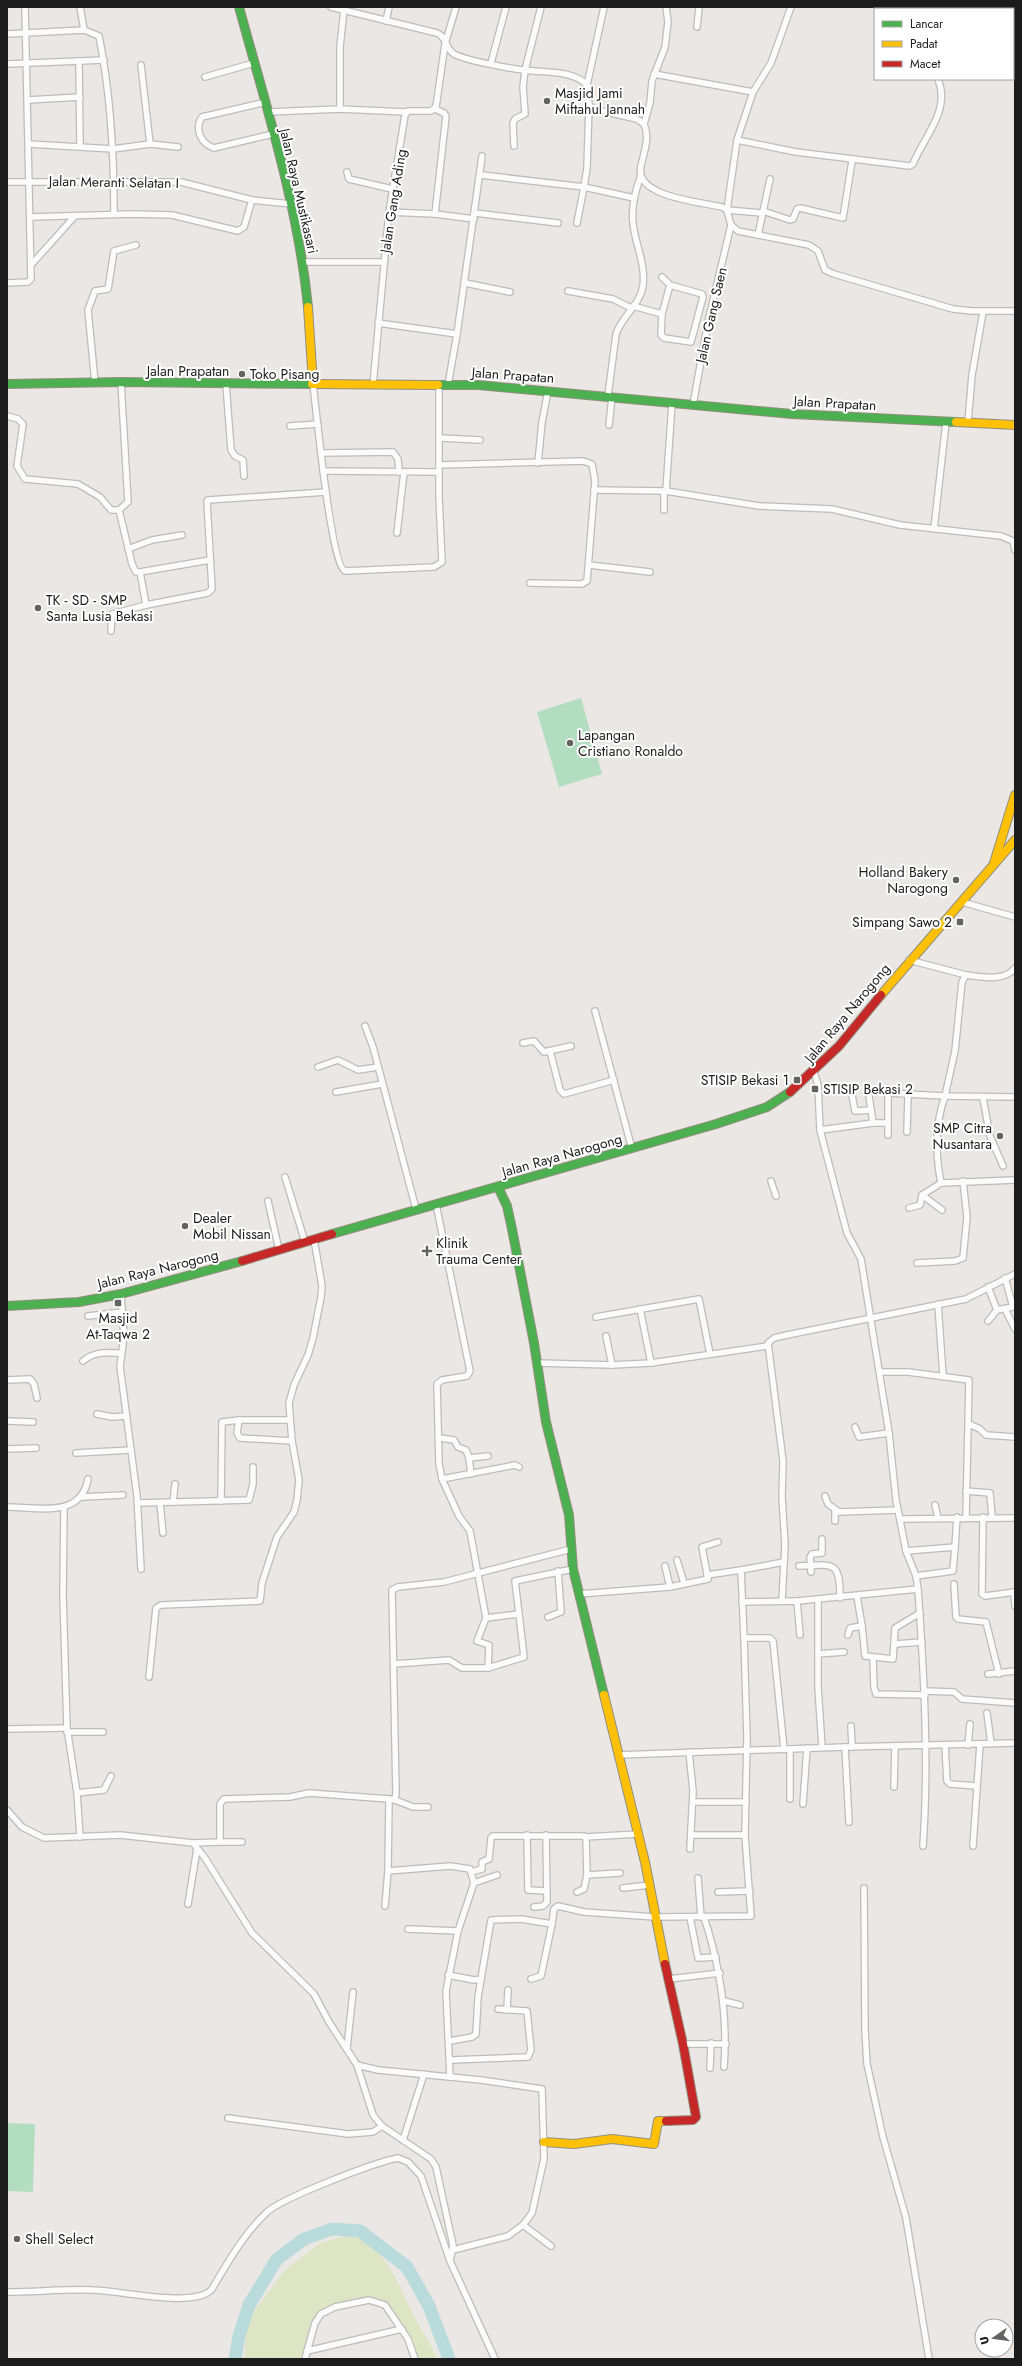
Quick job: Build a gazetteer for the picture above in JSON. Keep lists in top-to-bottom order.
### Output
{
  "streets": {
    "main road": ["Jalan Raya Mustikasari", "Jalan Prapatan", "Jalan Raya Narogong"],
    "street": ["Jalan Meranti Selatan I", "Jalan Gang Ading", "Jalan Gang Saen"]
  },
  "crossings": [
    ["Jalan Meranti Selatan I", "Jalan Raya Mustikasari"],
    ["Jalan Raya Mustikasari", "Jalan Prapatan"],
    ["Jalan Gang Ading", "Jalan Prapatan"],
    ["Jalan Gang Saen", "Jalan Prapatan"]
  ],
  "places": {
    "other": [
      "Masjid Jami Miftahul Jannah",
      "Toko Pisang",
      "TK - SD - SMP Santa Lusia Bekasi",
      "Lapangan Cristiano Ronaldo",
      "Holland Bakery Narogong",
      "SMP Citra Nusantara",
      "Dealer Mobil Nissan",
      "Shell Select"
    ],
    "transit": [
      "Simpang Sawo 2",
      "STISIP Bekasi 1",
      "STISIP Bekasi 2",
      "Masjid At-Taqwa 2"
    ],
    "health": ["Klinik Trauma Center"]
  },
  "legend": ["Lancar", "Padat", "Macet"],
  "north": "left"
}
